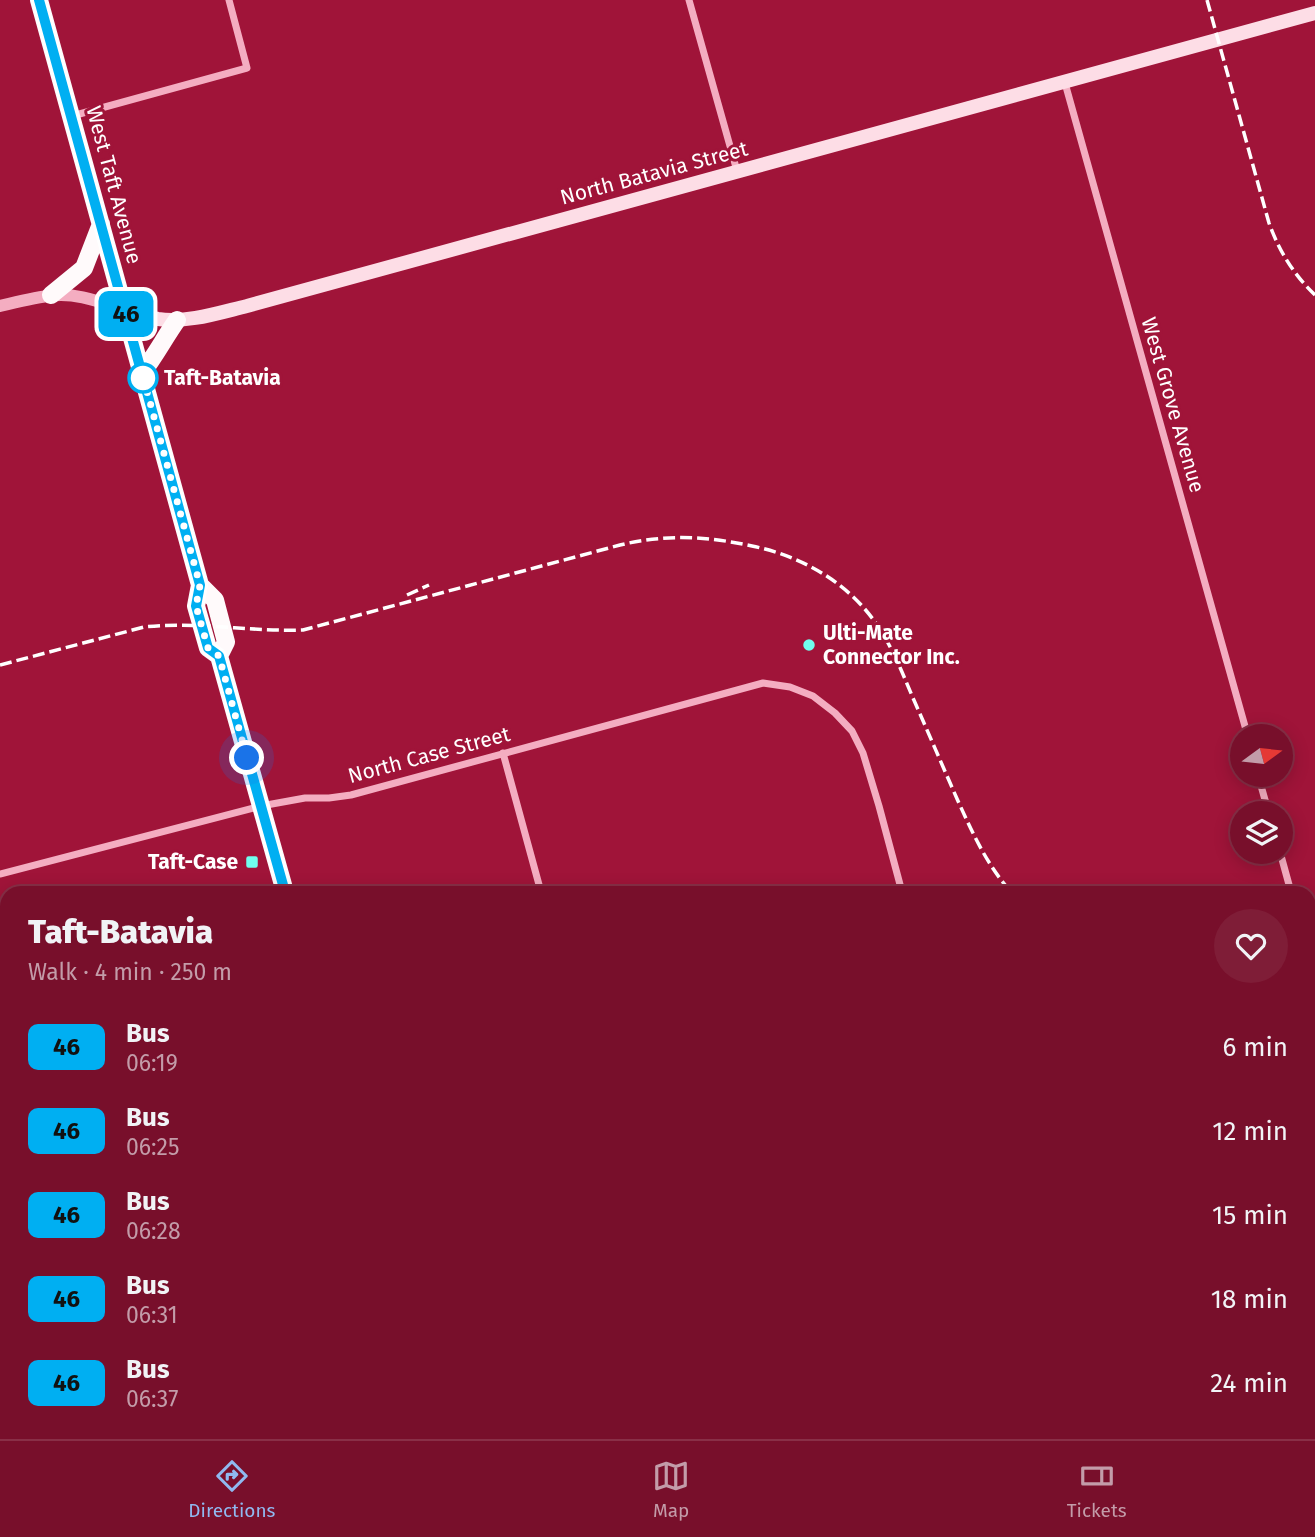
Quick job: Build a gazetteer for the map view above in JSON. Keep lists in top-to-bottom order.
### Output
{
  "streets": {
    "main road": ["North Batavia Street", "West Taft Avenue"],
    "street": ["West Grove Avenue", "North Case Street"]
  },
  "crossings": [
    ["North Batavia Street", "West Taft Avenue"],
    ["North Batavia Street", "West Grove Avenue"],
    ["West Taft Avenue", "North Case Street"]
  ],
  "places": {
    "other": ["Taft-Batavia", "Ulti-Mate Connector Inc."],
    "transit": ["Taft-Case"]
  },
  "lines": ["bus line 46"],
  "north": "right",
  "page": {
    "on_map": "46",
    "heading": ["Taft-Batavia", "Walk · 4 min · 250 m"],
    "list": [
      {
        "mark": "46",
        "name": "Bus",
        "note": "06:19",
        "value": "6 min"
      },
      {
        "mark": "46",
        "name": "Bus",
        "note": "06:25",
        "value": "12 min"
      },
      {
        "mark": "46",
        "name": "Bus",
        "note": "06:28",
        "value": "15 min"
      },
      {
        "mark": "46",
        "name": "Bus",
        "note": "06:31",
        "value": "18 min"
      },
      {
        "mark": "46",
        "name": "Bus",
        "note": "06:37",
        "value": "24 min"
      }
    ],
    "tabs": ["Directions", "Map", "Tickets"]
  }
}
